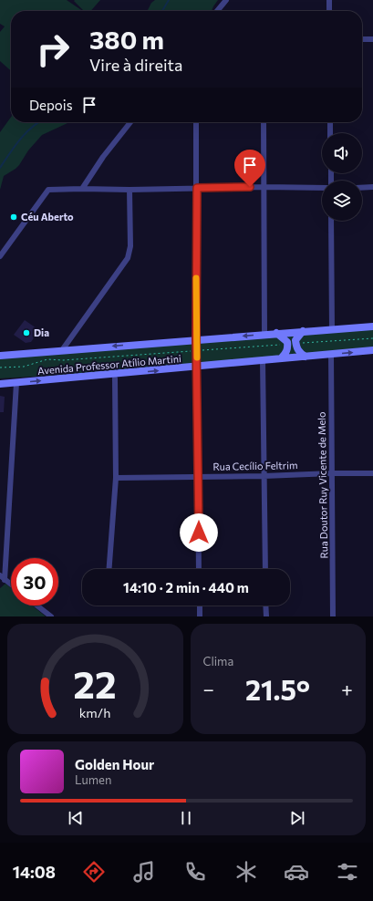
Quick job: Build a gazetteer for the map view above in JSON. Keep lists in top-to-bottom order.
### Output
{
  "streets": {
    "main road": ["Avenida Professor Atílio Martini"],
    "street": ["Rua Cecílio Feltrim", "Rua Doutor Ruy Vicente de Melo"]
  },
  "crossings": [
    ["Avenida Professor Atílio Martini", "Rua Doutor Ruy Vicente de Melo"],
    ["Rua Cecílio Feltrim", "Rua Doutor Ruy Vicente de Melo"]
  ],
  "places": ["Céu Aberto", "Dia"],
  "page": {
    "turn": ["380 m", "Vire à direita"],
    "then": "Depois",
    "limit": "30",
    "trip": "14:10 · 2 min · 440 m",
    "tile": "Clima",
    "heat": ["−", "21.5°", "+"],
    "song": ["Golden Hour", "Lumen"],
    "tabs": "14:08",
    "gauge": ["22", "km/h"]
  }
}
